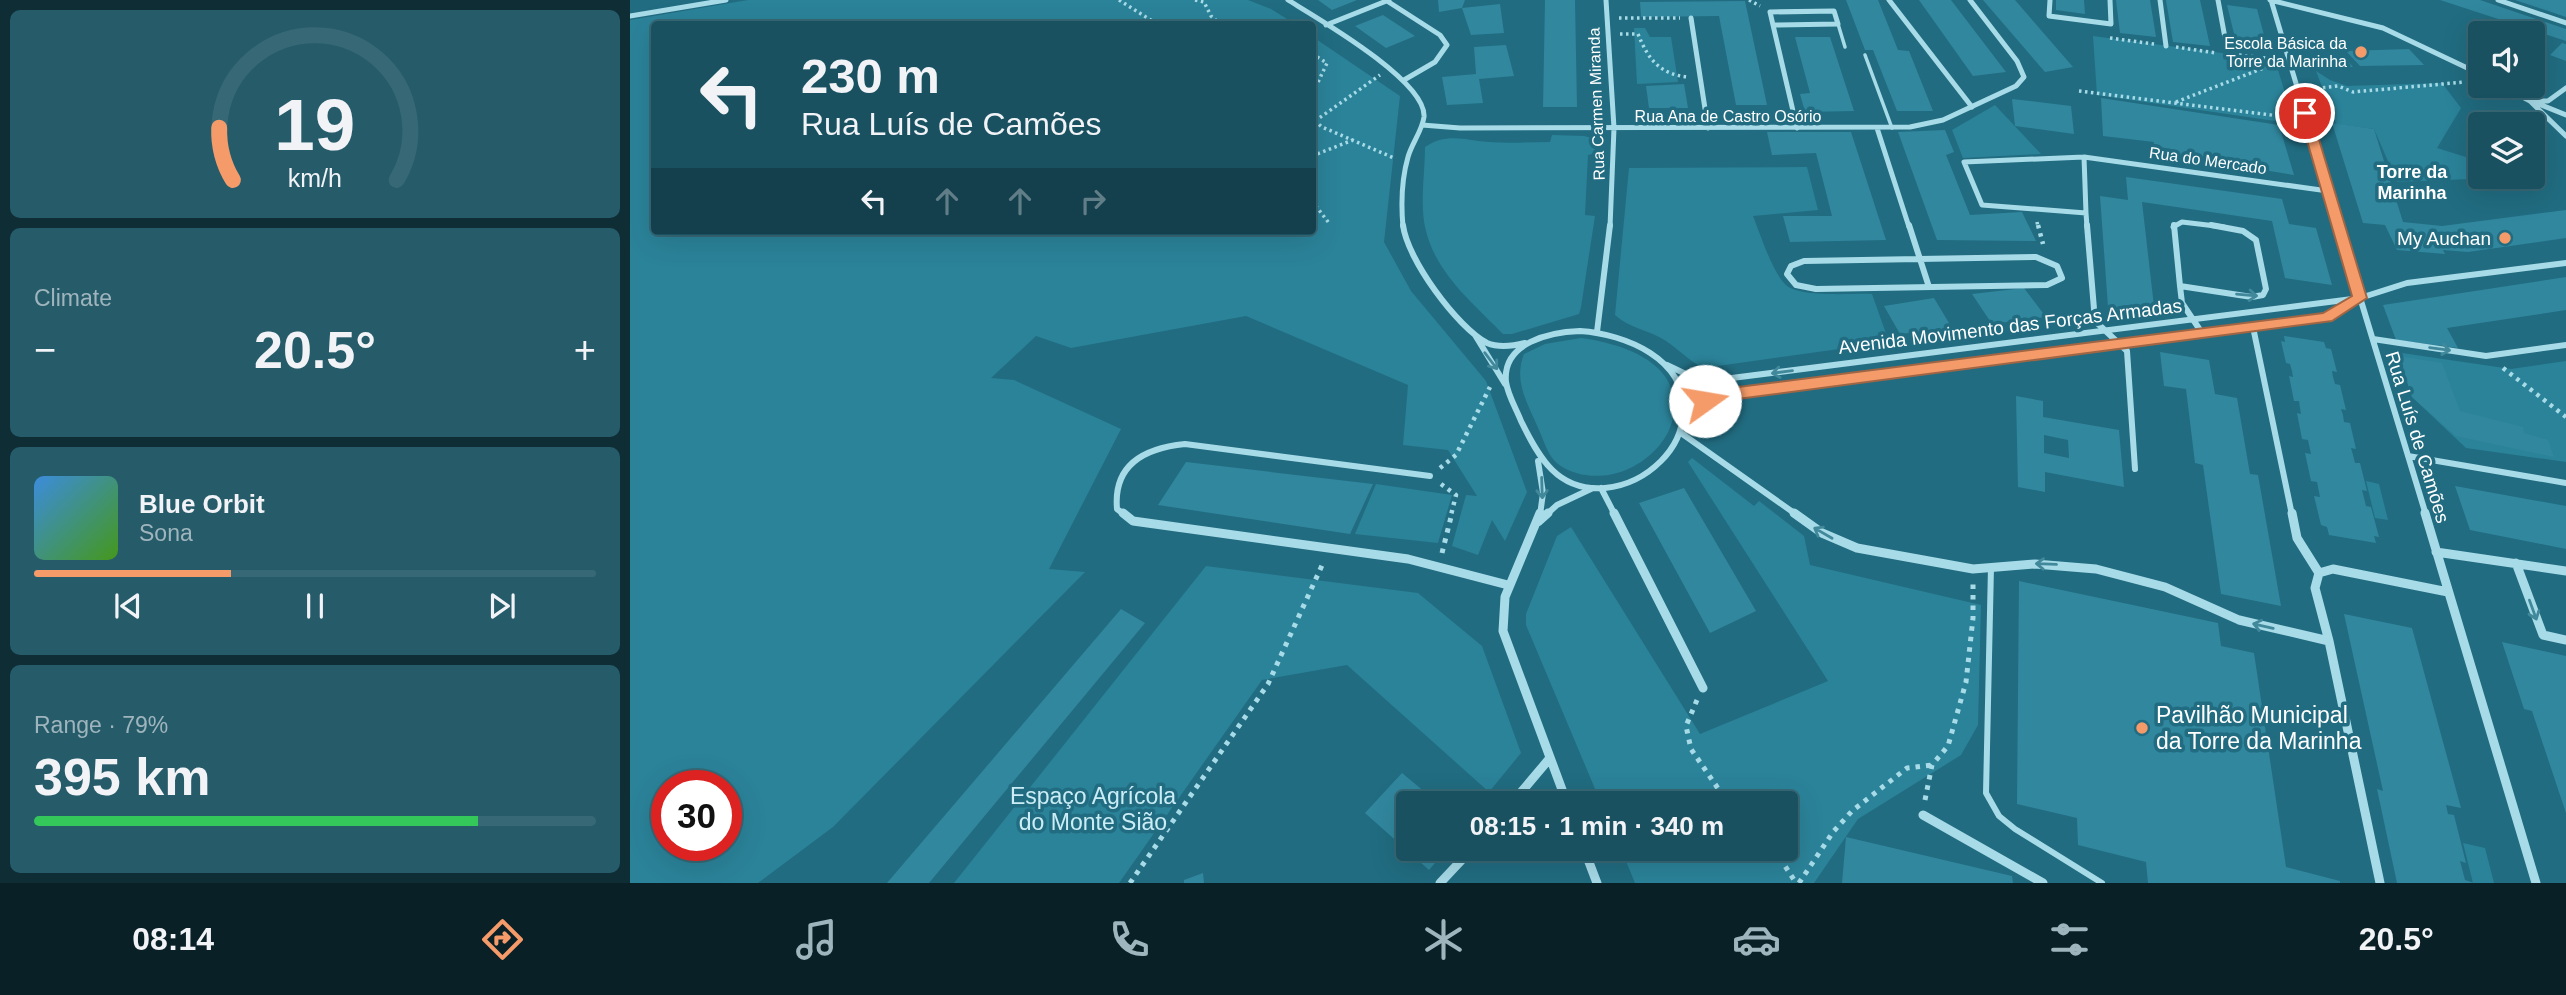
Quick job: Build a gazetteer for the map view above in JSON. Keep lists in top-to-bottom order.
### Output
{
  "streets": {
    "street": [
      "Rua Carmen Miranda",
      "Rua Ana de Castro Osório",
      "Rua do Mercado",
      "Avenida Movimento das Forças Armadas",
      "Rua Luís de Camões"
    ]
  },
  "crossings": [
    ["Rua Carmen Miranda", "Rua Ana de Castro Osório"],
    ["Rua Carmen Miranda", "Avenida Movimento das Forças Armadas"],
    ["Rua do Mercado", "Rua Luís de Camões"],
    ["Avenida Movimento das Forças Armadas", "Rua Luís de Camões"]
  ],
  "districts": ["Torre da Marinha"],
  "parks": ["Espaço Agrícola do Monte Sião"],
  "places": ["Escola Básica da Torre da Marinha", "My Auchan", "Pavilhão Municipal da Torre da Marinha"],
  "page": {
    "turn": ["230 m", "Rua Luís de Camões"],
    "tile": [
      "Climate",
      ["Range · 79%", "395 km"]
    ],
    "heat": ["−", "20.5°", "+"],
    "song": ["Blue Orbit", "Sona"],
    "limit": "30",
    "trip": "08:15 · 1 min · 340 m",
    "tabs": ["08:14", "20.5°"],
    "gauge": ["19", "km/h"]
  }
}
